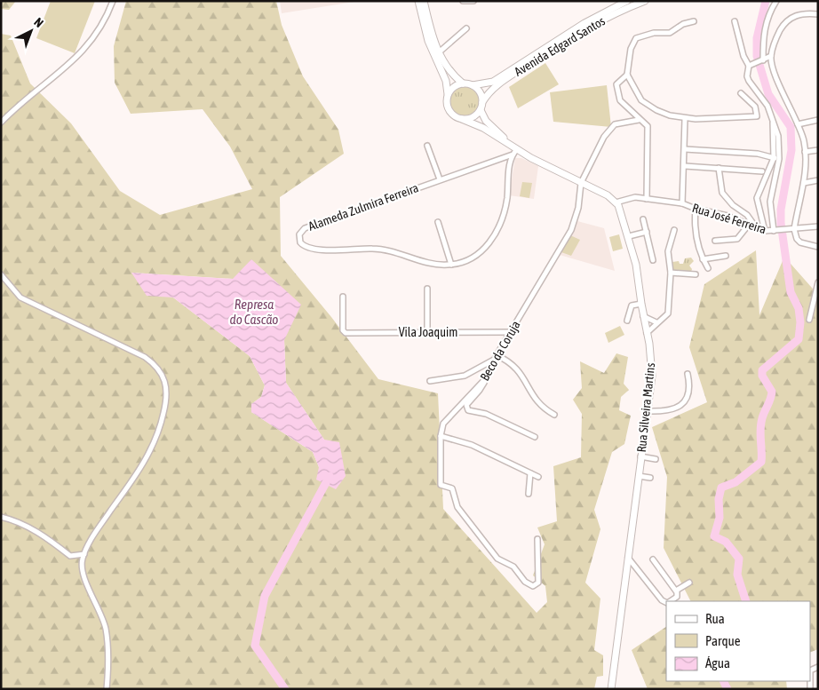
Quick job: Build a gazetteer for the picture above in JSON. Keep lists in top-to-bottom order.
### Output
{
  "streets": {
    "main road": ["Avenida Edgard Santos", "Rua Silveira Martins"],
    "street": [
      "Alameda Zulmira Ferreira",
      "Rua José Ferreira",
      "Vila Joaquim",
      "Beco da Coruja"
    ]
  },
  "crossings": [
    ["Rua José Ferreira", "Rua Silveira Martins"],
    ["Vila Joaquim", "Beco da Coruja"]
  ],
  "water": ["Represa do Cascão"],
  "legend": ["Rua", "Parque", "Água"],
  "north": "top right"
}
